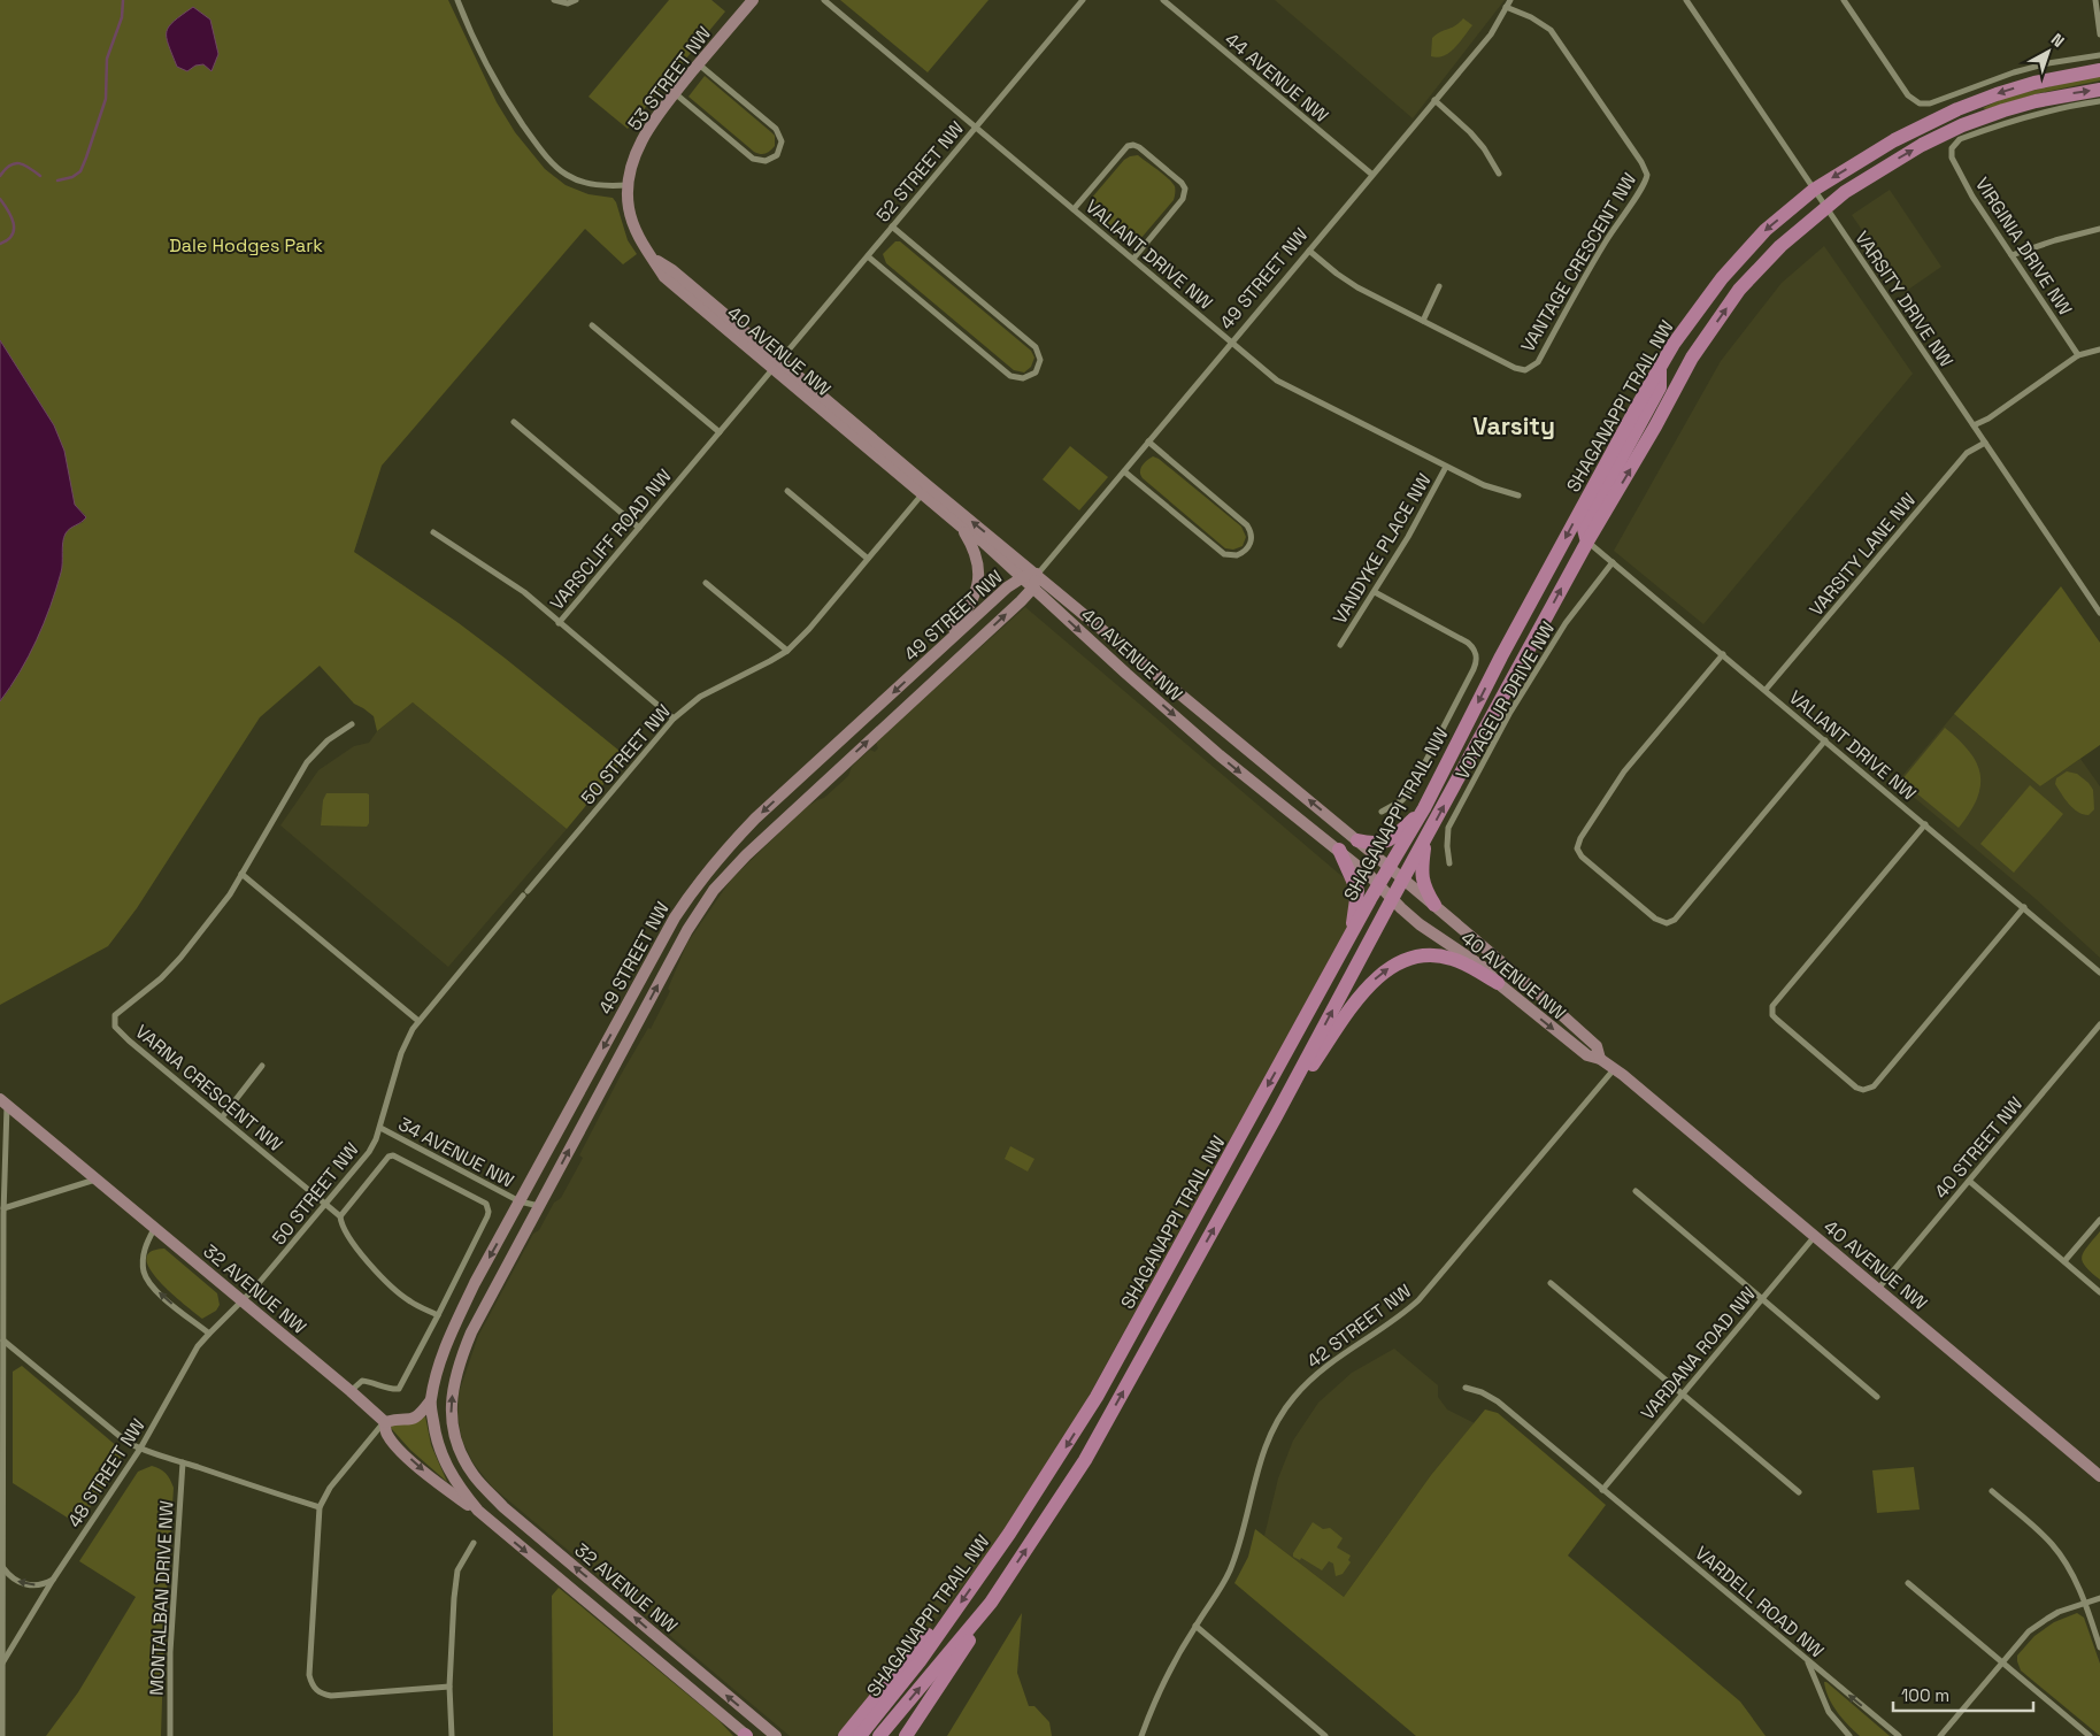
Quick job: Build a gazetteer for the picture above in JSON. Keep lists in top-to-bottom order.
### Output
{
  "streets": {
    "main road": ["SHAGANAPPI TRAIL NW"],
    "street": [
      "44 AVENUE NW",
      "53 STREET NW",
      "52 STREET NW",
      "VIRGINIA DRIVE NW",
      "VALIANT DRIVE NW",
      "VANTAGE CRESCENT NW",
      "49 STREET NW",
      "VARSITY DRIVE NW",
      "40 AVENUE NW",
      "VARSCLIFF ROAD NW",
      "VANDYKE PLACE NW",
      "VARSITY LANE NW",
      "VOYAGEUR DRIVE NW",
      "50 STREET NW",
      "VARNA CRESCENT NW",
      "40 STREET NW",
      "34 AVENUE NW",
      "32 AVENUE NW",
      "42 STREET NW",
      "VARDANA ROAD NW",
      "48 STREET NW",
      "MONTALBAN DRIVE NW",
      "VARDELL ROAD NW"
    ]
  },
  "crossings": [
    ["44 AVENUE NW", "49 STREET NW"],
    ["53 STREET NW", "40 AVENUE NW"],
    ["52 STREET NW", "VALIANT DRIVE NW"],
    ["52 STREET NW", "40 AVENUE NW"],
    ["52 STREET NW", "VARSCLIFF ROAD NW"],
    ["VALIANT DRIVE NW", "49 STREET NW"],
    ["VALIANT DRIVE NW", "SHAGANAPPI TRAIL NW"],
    ["VALIANT DRIVE NW", "VANDYKE PLACE NW"],
    ["VALIANT DRIVE NW", "VARSITY LANE NW"],
    ["VALIANT DRIVE NW", "VOYAGEUR DRIVE NW"],
    ["VANTAGE CRESCENT NW", "49 STREET NW"],
    ["49 STREET NW", "40 AVENUE NW"],
    ["49 STREET NW", "34 AVENUE NW"],
    ["49 STREET NW", "32 AVENUE NW"],
    ["VARSITY DRIVE NW", "SHAGANAPPI TRAIL NW"],
    ["VARSITY DRIVE NW", "VARSITY LANE NW"],
    ["40 AVENUE NW", "SHAGANAPPI TRAIL NW"],
    ["40 AVENUE NW", "VARSCLIFF ROAD NW"],
    ["40 AVENUE NW", "50 STREET NW"],
    ["40 AVENUE NW", "40 STREET NW"],
    ["40 AVENUE NW", "42 STREET NW"],
    ["40 AVENUE NW", "VARDANA ROAD NW"],
    ["VARSCLIFF ROAD NW", "50 STREET NW"],
    ["VANDYKE PLACE NW", "VOYAGEUR DRIVE NW"],
    ["50 STREET NW", "VARNA CRESCENT NW"],
    ["50 STREET NW", "34 AVENUE NW"],
    ["50 STREET NW", "32 AVENUE NW"],
    ["50 STREET NW", "48 STREET NW"],
    ["32 AVENUE NW", "48 STREET NW"],
    ["VARDANA ROAD NW", "VARDELL ROAD NW"]
  ],
  "districts": ["Varsity"],
  "parks": ["Dale Hodges Park"],
  "scale_bar": "100 m",
  "north": "top right"
}
